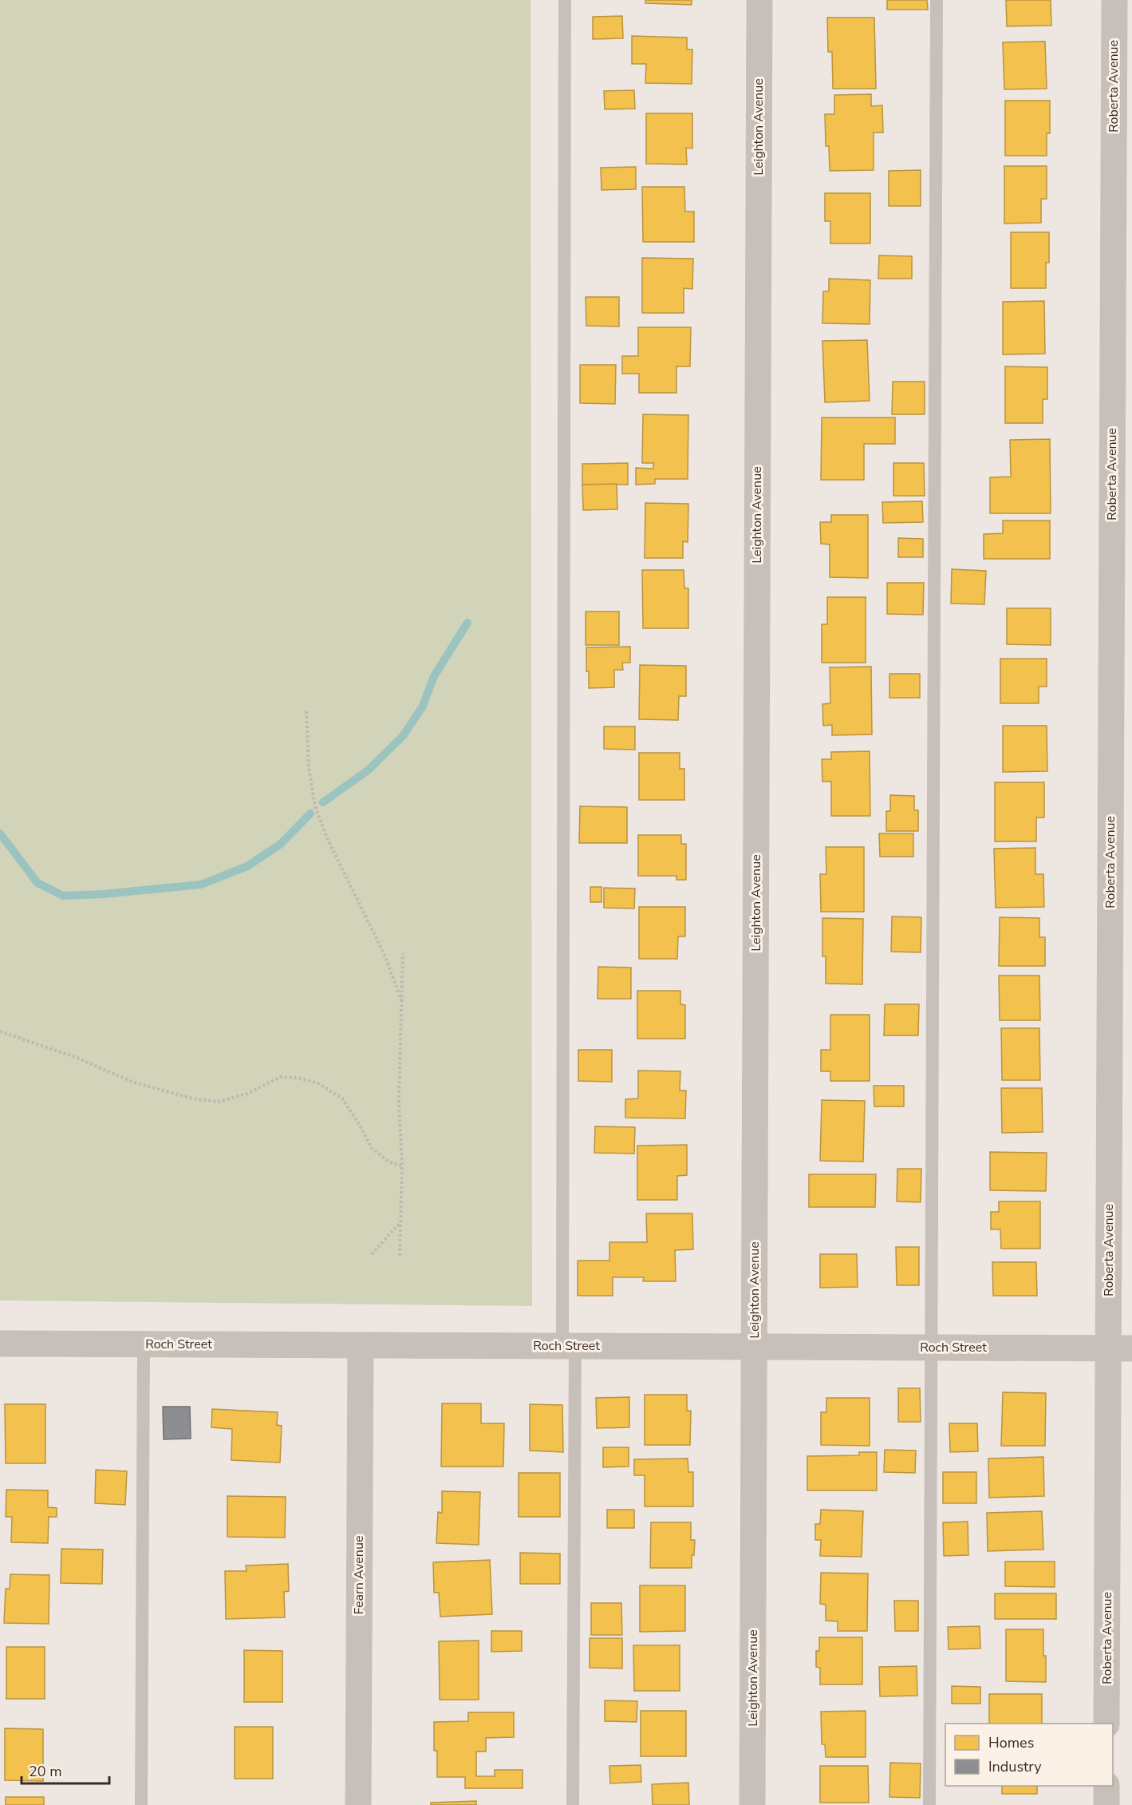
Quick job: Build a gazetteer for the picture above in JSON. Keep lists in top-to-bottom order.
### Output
{
  "streets": {
    "street": [
      "Roberta Avenue",
      "Leighton Avenue",
      "Roch Street",
      "Fearn Avenue"
    ]
  },
  "crossings": [
    ["Roberta Avenue", "Roch Street"],
    ["Leighton Avenue", "Roch Street"],
    ["Roch Street", "Fearn Avenue"]
  ],
  "legend": ["Homes", "Industry"],
  "scale_bar": "20 m"
}
